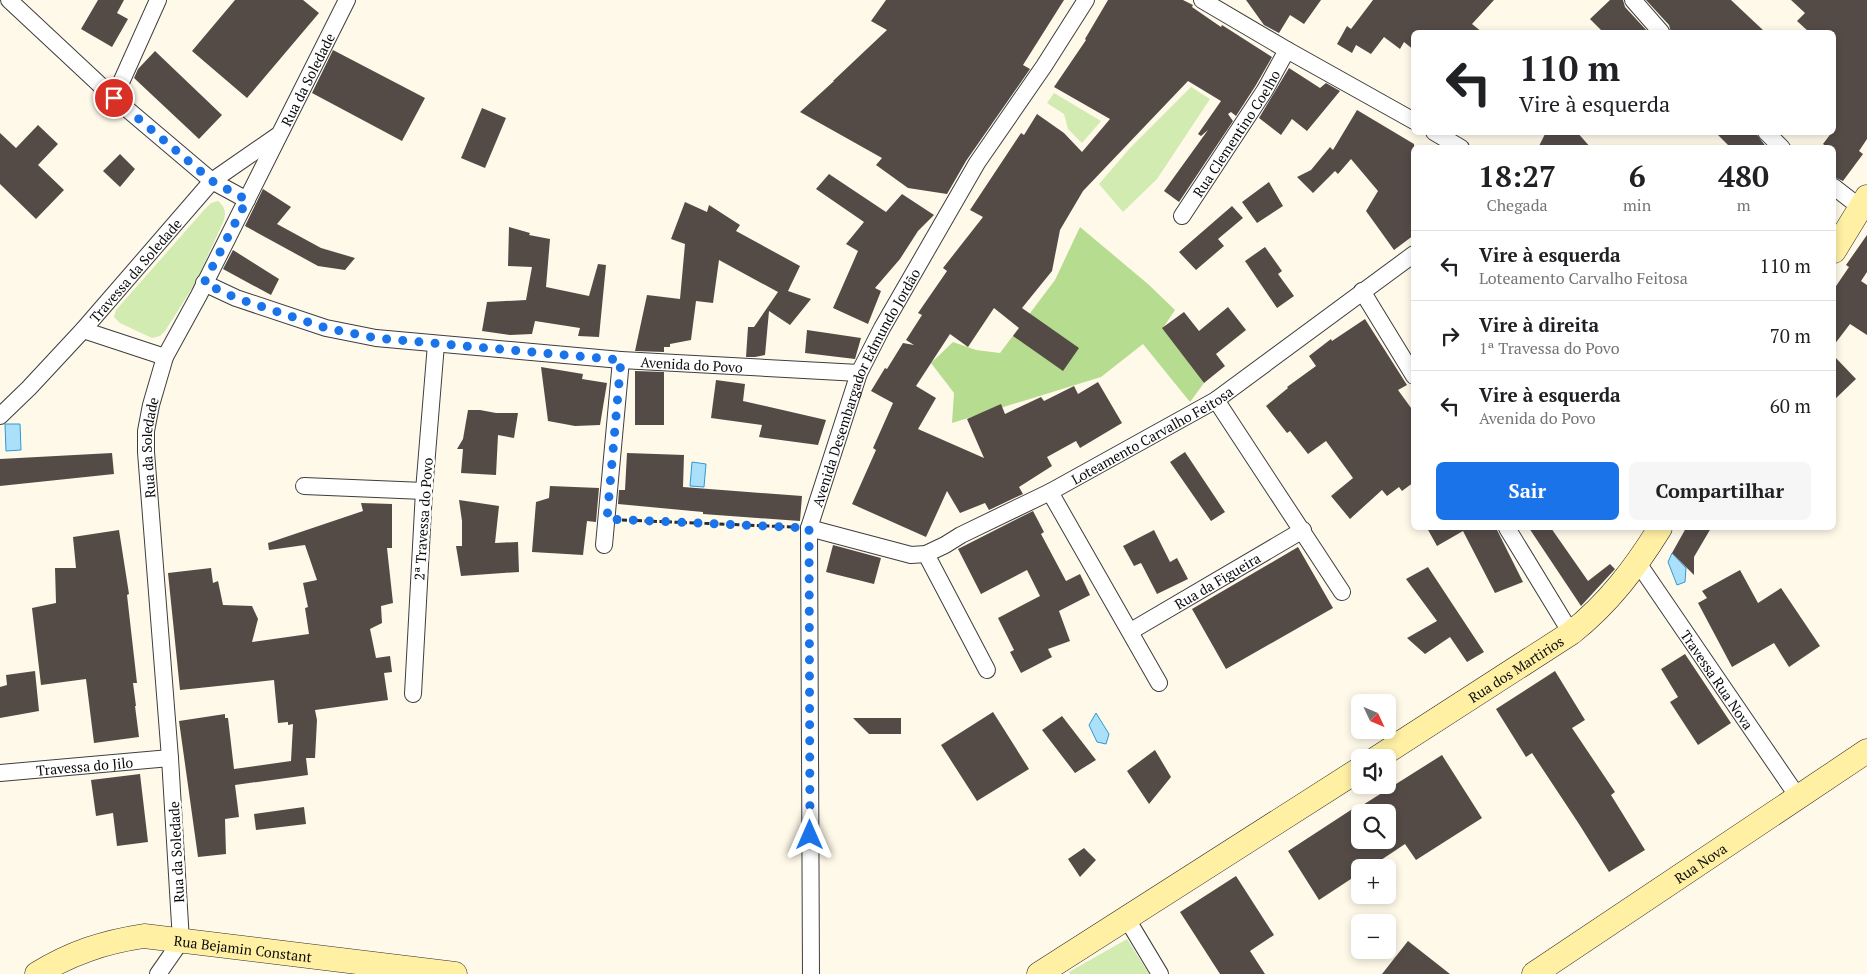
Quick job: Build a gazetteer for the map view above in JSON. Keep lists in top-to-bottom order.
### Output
{
  "streets": {
    "street": [
      "Rua da Soledade",
      "Rua Clementino Coelho",
      "Travessa da Soledade",
      "Avenida do Povo",
      "Avenida Desembargador Edmundo Jordão",
      "Loteamento Carvalho Feitosa",
      "2ª Travessa do Povo",
      "Rua da Figueira",
      "Rua dos Martirios",
      "Travessa Rua Nova",
      "Travessa do Jilo",
      "Rua Nova",
      "Rua Bejamin Constant"
    ]
  },
  "crossings": [
    ["Rua da Soledade", "Travessa da Soledade"],
    ["Rua da Soledade", "Avenida do Povo"],
    ["Rua da Soledade", "Travessa do Jilo"],
    ["Rua da Soledade", "Rua Bejamin Constant"],
    ["Avenida do Povo", "Avenida Desembargador Edmundo Jordão"],
    ["Avenida do Povo", "2ª Travessa do Povo"],
    ["Rua dos Martirios", "Travessa Rua Nova"],
    ["Travessa Rua Nova", "Rua Nova"]
  ],
  "north": "bottom right",
  "page": {
    "turn": ["110 m", "Vire à esquerda"],
    "eta": [
      "18:27",
      "Chegada",
      "6",
      "min",
      "480",
      "m"
    ],
    "list": [
      {
        "name": "Vire à esquerda",
        "note": "Loteamento Carvalho Feitosa",
        "value": "110 m"
      },
      {
        "name": "Vire à direita",
        "note": "1ª Travessa do Povo",
        "value": "70 m"
      },
      {
        "name": "Vire à esquerda",
        "note": "Avenida do Povo",
        "value": "60 m"
      }
    ],
    "buttons": ["Sair", "Compartilhar"],
    "map_buttons": ["+", "−"]
  }
}
